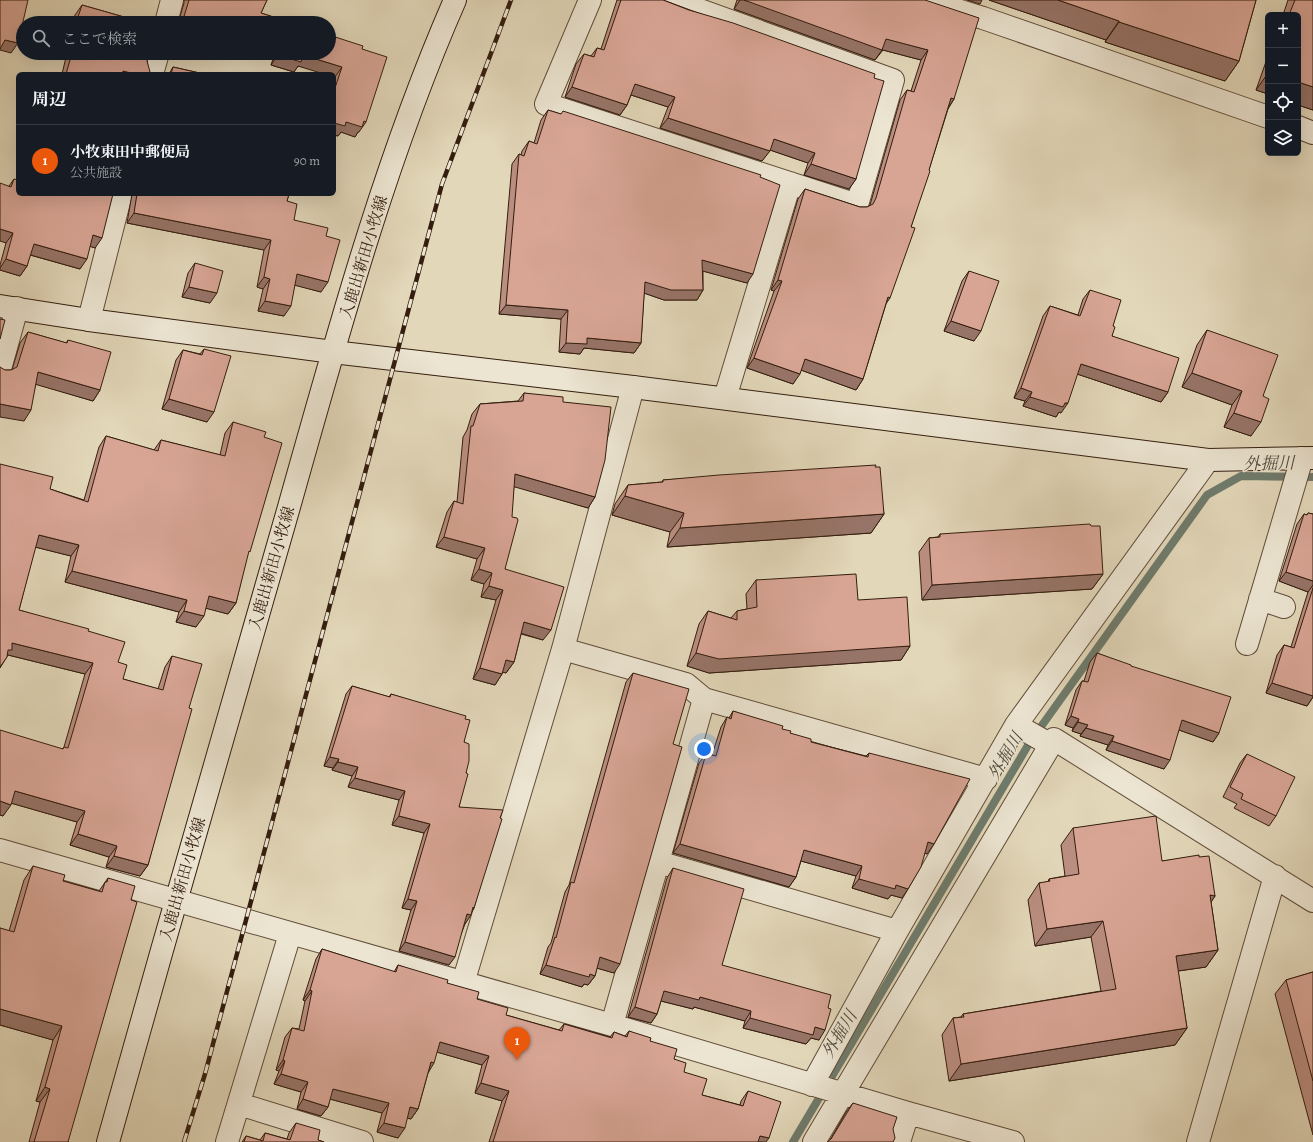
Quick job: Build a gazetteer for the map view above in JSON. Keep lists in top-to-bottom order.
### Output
{
  "streets": {
    "street": ["入鹿出新田小牧線"]
  },
  "water": ["外掘川"],
  "page": {
    "map_buttons": ["+", "−"],
    "search": "ここで検索",
    "heading": "周辺",
    "list": [
      {
        "mark": "1",
        "name": "小牧東田中郵便局",
        "note": "公共施設",
        "value": "90 m"
      }
    ],
    "pins": "1"
  }
}
